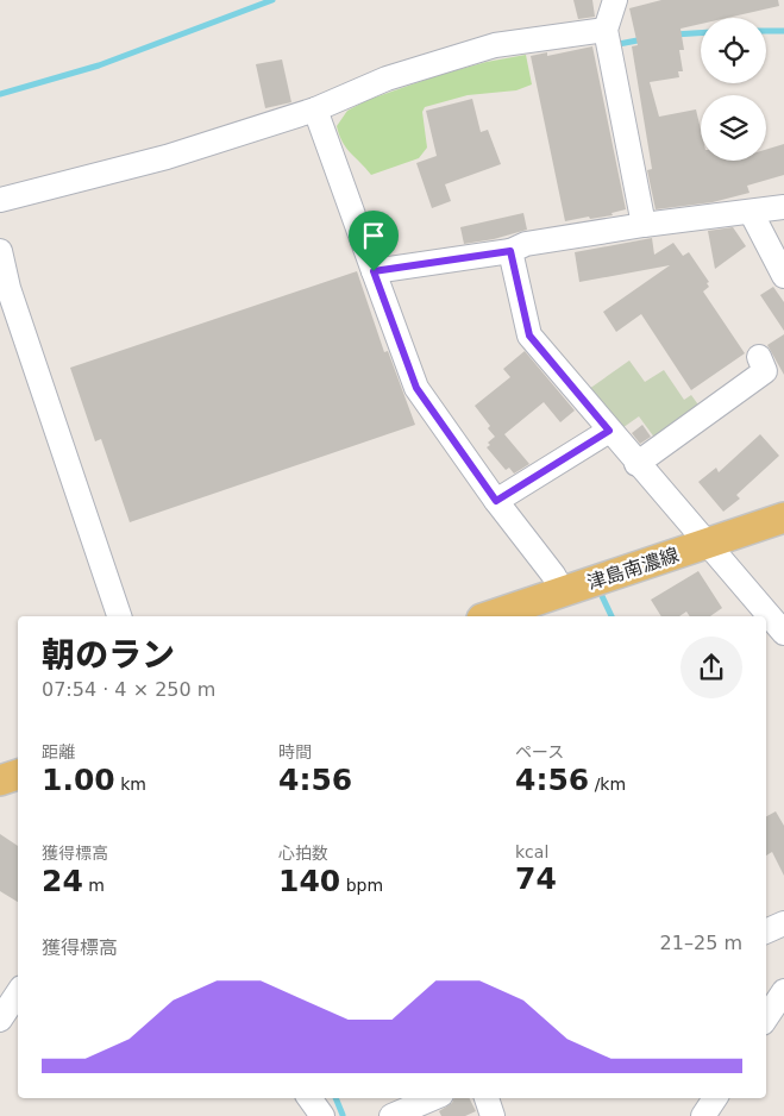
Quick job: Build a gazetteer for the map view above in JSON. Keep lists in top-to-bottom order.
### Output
{
  "streets": {
    "main road": ["津島南濃線"]
  },
  "page": {
    "heading": ["朝のラン", "07:54 · 4 × 250 m"],
    "stats": [
      ["距離", "1.00 km"],
      ["時間", "4:56"],
      ["ペース", "4:56 /km"],
      ["獲得標高", "24 m"],
      ["心拍数", "140 bpm"],
      ["kcal", "74"]
    ],
    "chart": ["獲得標高", "21–25 m"]
  }
}
